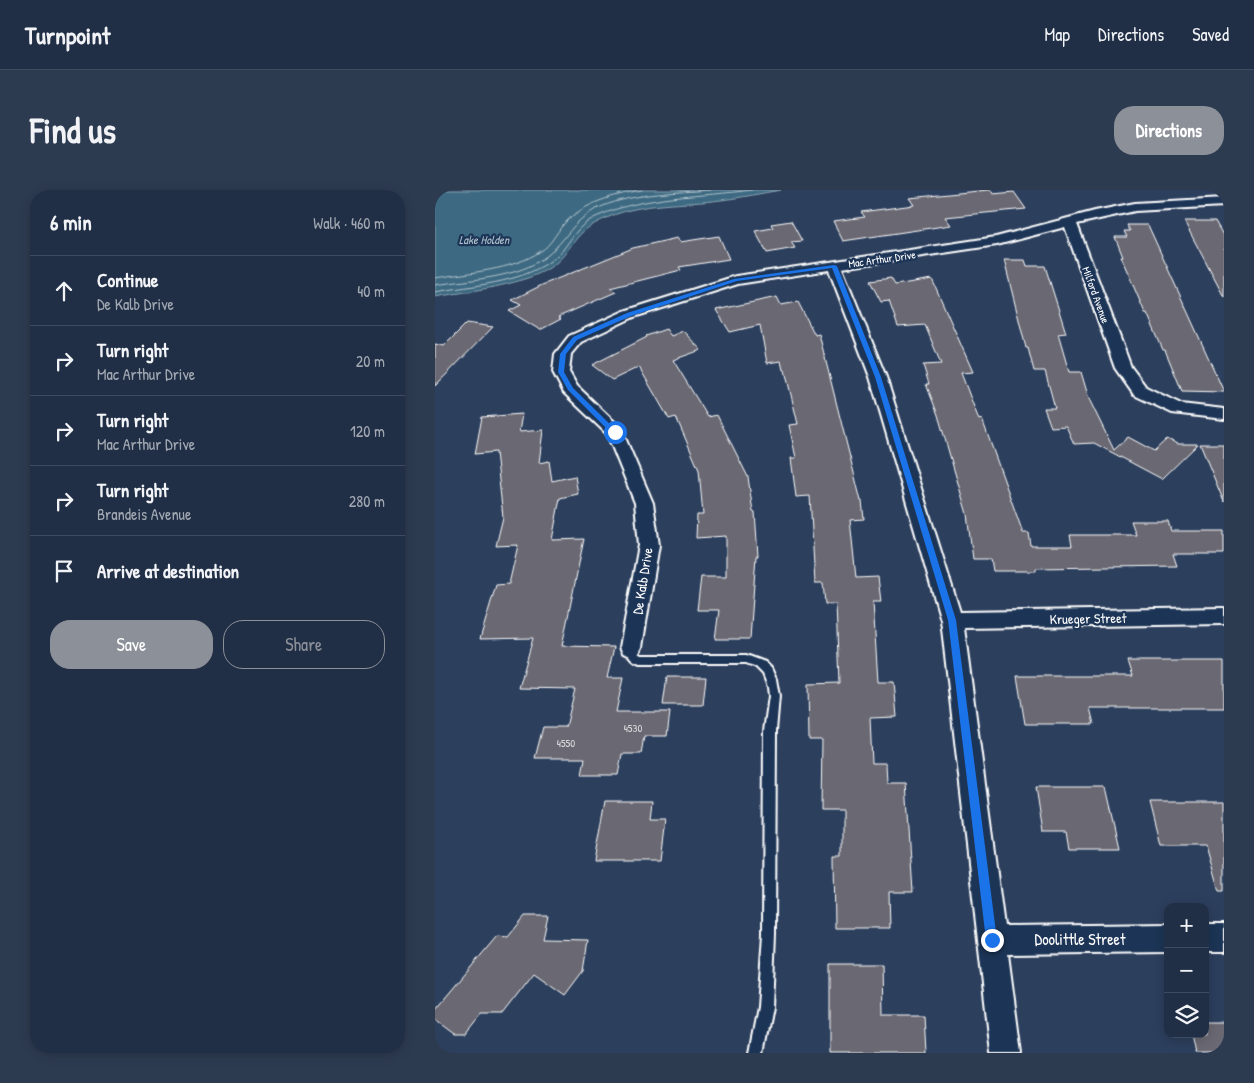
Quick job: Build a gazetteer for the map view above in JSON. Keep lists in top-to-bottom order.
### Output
{
  "streets": {
    "street": [
      "Mac Arthur Drive",
      "Milford Avenue",
      "De Kalb Drive",
      "Krueger Street",
      "Doolittle Street"
    ]
  },
  "crossings": [
    ["Mac Arthur Drive", "Milford Avenue"],
    ["Mac Arthur Drive", "De Kalb Drive"]
  ],
  "water": ["Lake Holden"],
  "house_numbers": ["4530", "4550"],
  "page": {
    "header": "Turnpoint",
    "nav": ["Map", "Directions", "Saved"],
    "buttons": [
      "Directions",
      ["Save", "Share"]
    ],
    "title": "Find us",
    "heading": ["6 min", "Walk · 460 m"],
    "list": [
      ["Continue", "De Kalb Drive", "40 m"],
      ["Turn right", "Mac Arthur Drive", "20 m"],
      ["Turn right", "Mac Arthur Drive", "120 m"],
      ["Turn right", "Brandeis Avenue", "280 m"],
      "Arrive at destination"
    ],
    "map_buttons": ["+", "−"]
  }
}
